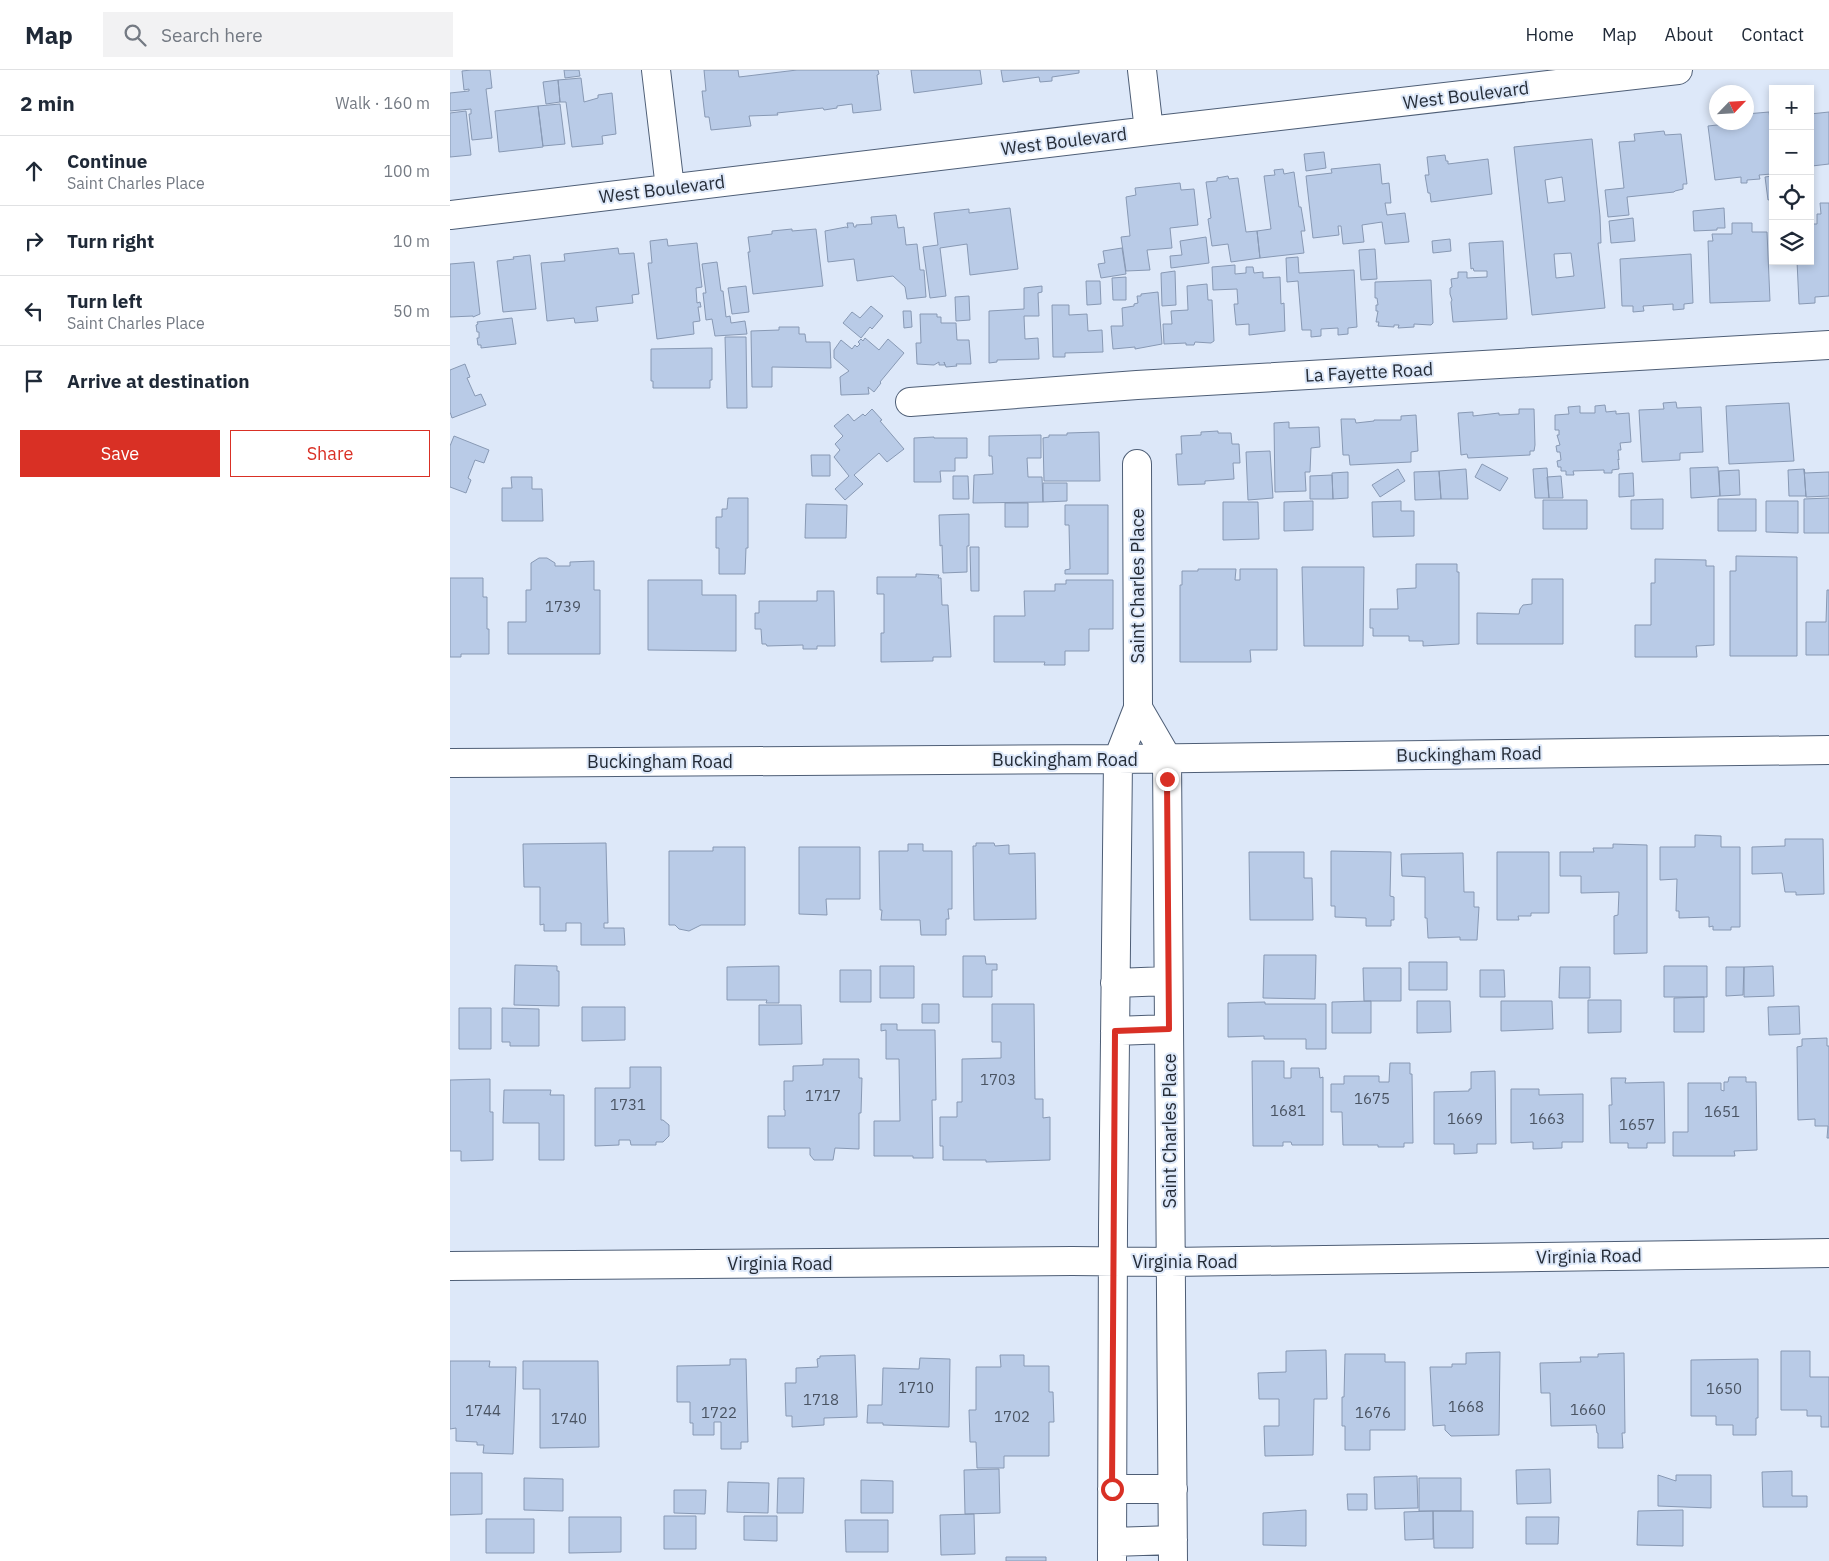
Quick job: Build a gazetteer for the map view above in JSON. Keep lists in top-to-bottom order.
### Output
{
  "streets": {
    "street": [
      "West Boulevard",
      "La Fayette Road",
      "Saint Charles Place",
      "Buckingham Road",
      "Virginia Road"
    ]
  },
  "crossings": [
    ["Saint Charles Place", "Buckingham Road"],
    ["Saint Charles Place", "Virginia Road"]
  ],
  "house_numbers": [
    "1739",
    "1703",
    "1717",
    "1675",
    "1731",
    "1681",
    "1651",
    "1669",
    "1663",
    "1657",
    "1710",
    "1650",
    "1718",
    "1668",
    "1660",
    "1744",
    "1722",
    "1676",
    "1702",
    "1740"
  ],
  "north": "top right",
  "page": {
    "header": "Map",
    "search": "Search here",
    "nav": [
      "Home",
      "Map",
      "About",
      "Contact"
    ],
    "heading": ["2 min", "Walk · 160 m"],
    "map_buttons": ["+", "−"],
    "list": [
      ["Continue", "Saint Charles Place", "100 m"],
      ["Turn right", "10 m"],
      ["Turn left", "Saint Charles Place", "50 m"],
      "Arrive at destination"
    ],
    "buttons": ["Save", "Share"]
  }
}
